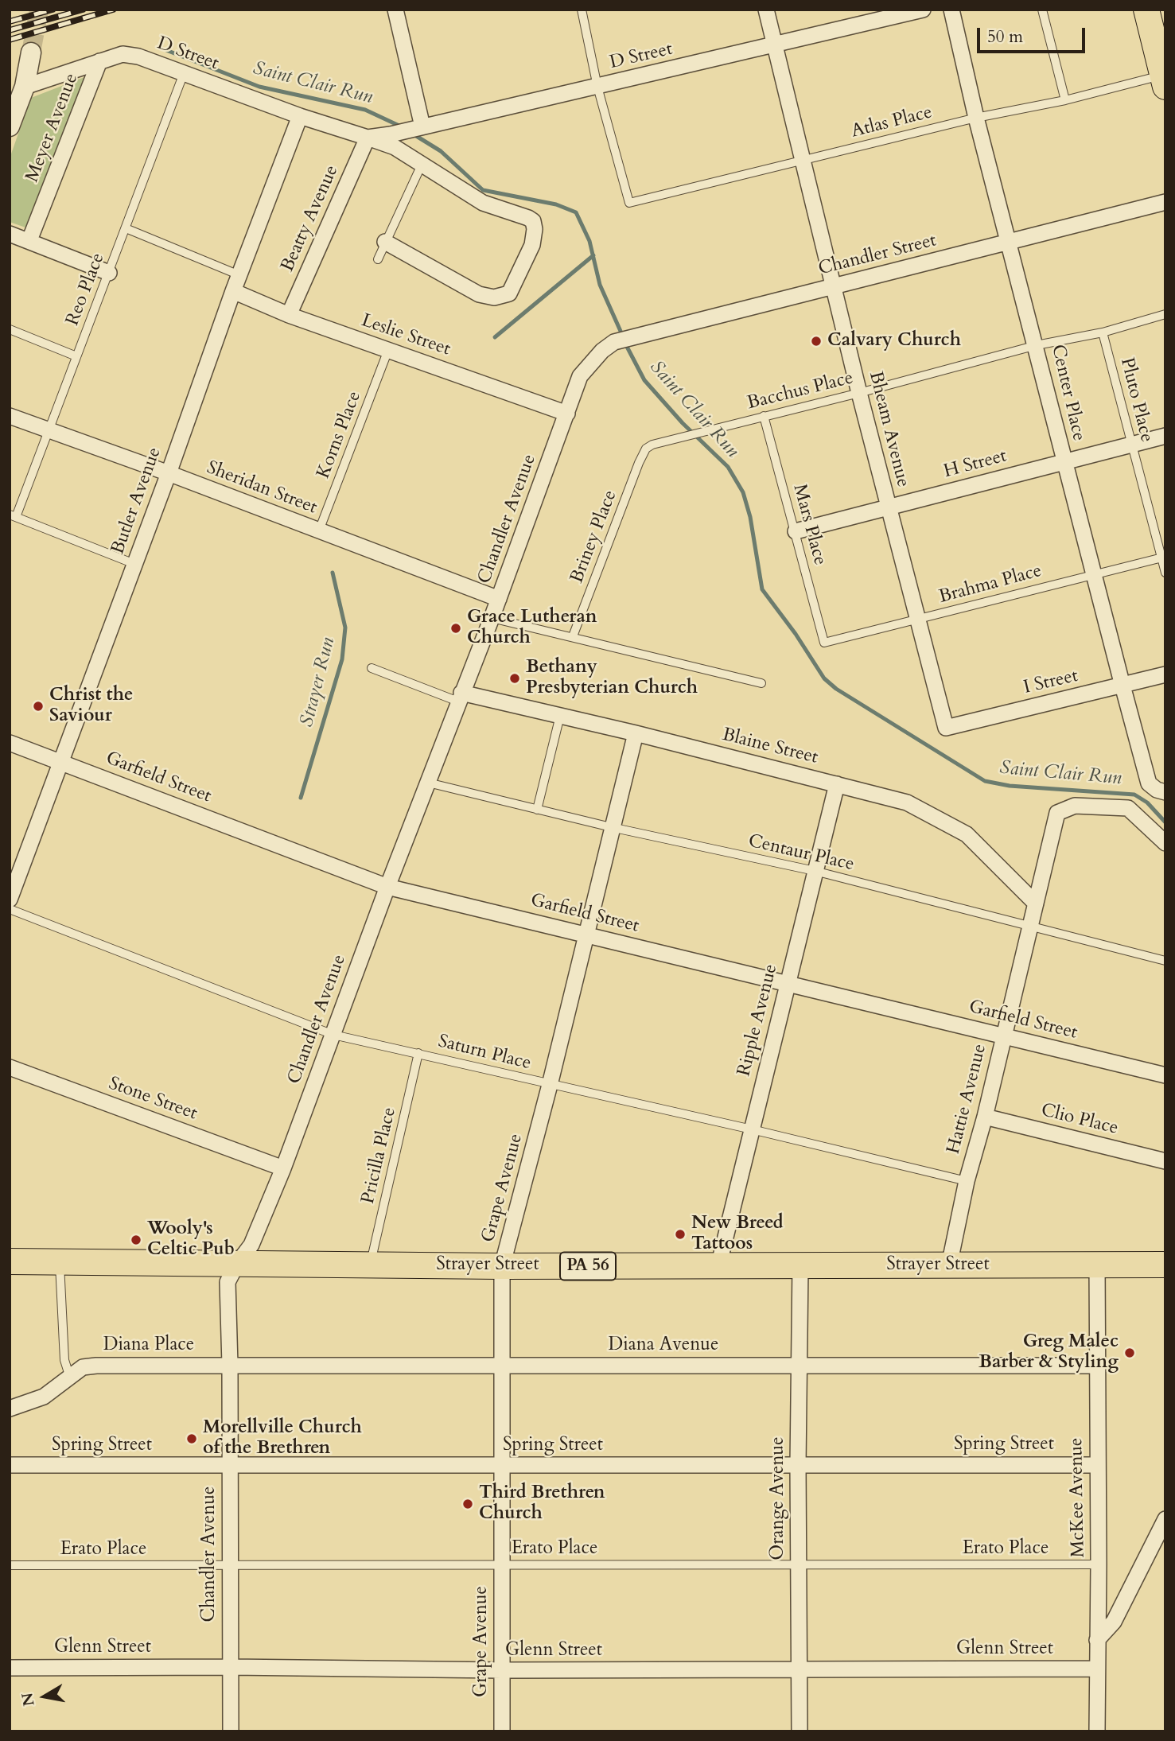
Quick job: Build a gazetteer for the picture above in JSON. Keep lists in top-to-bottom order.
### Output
{
  "streets": {
    "highway": ["Strayer Street", "PA 56"],
    "street": [
      "D Street",
      "Meyer Avenue",
      "Beatty Avenue",
      "Chandler Street",
      "Leslie Street",
      "Center Place",
      "Bheam Avenue",
      "H Street",
      "Sheridan Street",
      "Butler Avenue",
      "Chandler Avenue",
      "I Street",
      "Blaine Street",
      "Garfield Street",
      "Ripple Avenue",
      "Stone Street",
      "Hattie Avenue",
      "Clio Place",
      "Grape Avenue",
      "Diana Place",
      "Diana Avenue",
      "Spring Street",
      "McKee Avenue",
      "Orange Avenue",
      "Glenn Street"
    ],
    "lane": [
      "Atlas Place",
      "Reo Place",
      "Bacchus Place",
      "Pluto Place",
      "Korns Place",
      "Mars Place",
      "Briney Place",
      "Brahma Place",
      "Centaur Place",
      "Saturn Place",
      "Pricilla Place",
      "Erato Place"
    ]
  },
  "crossings": [
    ["D Street", "Atlas Place"],
    ["D Street", "Meyer Avenue"],
    ["D Street", "Beatty Avenue"],
    ["D Street", "Reo Place"],
    ["D Street", "Bheam Avenue"],
    ["D Street", "Butler Avenue"],
    ["Atlas Place", "Center Place"],
    ["Atlas Place", "Bheam Avenue"],
    ["Beatty Avenue", "Leslie Street"],
    ["Chandler Street", "Center Place"],
    ["Chandler Street", "Bheam Avenue"],
    ["Chandler Street", "Chandler Avenue"],
    ["Reo Place", "Sheridan Street"],
    ["Leslie Street", "Korns Place"],
    ["Leslie Street", "Butler Avenue"],
    ["Leslie Street", "Chandler Avenue"],
    ["Bacchus Place", "Center Place"],
    ["Bacchus Place", "Pluto Place"],
    ["Bacchus Place", "Bheam Avenue"],
    ["Bacchus Place", "Mars Place"],
    ["Bacchus Place", "Briney Place"],
    ["Center Place", "H Street"],
    ["Center Place", "Brahma Place"],
    ["Center Place", "I Street"],
    ["Pluto Place", "H Street"],
    ["Pluto Place", "Brahma Place"],
    ["Bheam Avenue", "H Street"],
    ["Bheam Avenue", "Brahma Place"],
    ["Bheam Avenue", "I Street"],
    ["Korns Place", "Sheridan Street"],
    ["H Street", "Mars Place"],
    ["Sheridan Street", "Butler Avenue"],
    ["Sheridan Street", "Chandler Avenue"],
    ["Butler Avenue", "Garfield Street"],
    ["Chandler Avenue", "Blaine Street"],
    ["Chandler Avenue", "Garfield Street"],
    ["Chandler Avenue", "Centaur Place"],
    ["Chandler Avenue", "Saturn Place"],
    ["Chandler Avenue", "Stone Street"],
    ["Chandler Avenue", "Strayer Street"],
    ["Chandler Avenue", "Diana Place"],
    ["Chandler Avenue", "Diana Avenue"],
    ["Chandler Avenue", "Spring Street"],
    ["Chandler Avenue", "Erato Place"],
    ["Chandler Avenue", "Glenn Street"],
    ["Mars Place", "Brahma Place"],
    ["Blaine Street", "Ripple Avenue"],
    ["Blaine Street", "Hattie Avenue"],
    ["Blaine Street", "Grape Avenue"],
    ["Garfield Street", "Ripple Avenue"],
    ["Garfield Street", "Hattie Avenue"],
    ["Garfield Street", "Grape Avenue"],
    ["Centaur Place", "Ripple Avenue"],
    ["Centaur Place", "Hattie Avenue"],
    ["Centaur Place", "Grape Avenue"],
    ["Ripple Avenue", "Saturn Place"],
    ["Ripple Avenue", "Strayer Street"],
    ["Saturn Place", "Hattie Avenue"],
    ["Saturn Place", "Pricilla Place"],
    ["Saturn Place", "Grape Avenue"],
    ["Hattie Avenue", "Clio Place"],
    ["Hattie Avenue", "Strayer Street"],
    ["Pricilla Place", "Strayer Street"],
    ["Grape Avenue", "Strayer Street"],
    ["Grape Avenue", "Diana Avenue"],
    ["Grape Avenue", "Spring Street"],
    ["Grape Avenue", "Erato Place"],
    ["Grape Avenue", "Glenn Street"],
    ["Strayer Street", "McKee Avenue"],
    ["Strayer Street", "Orange Avenue"],
    ["Diana Place", "Diana Avenue"],
    ["Diana Avenue", "McKee Avenue"],
    ["Diana Avenue", "Orange Avenue"],
    ["Spring Street", "McKee Avenue"],
    ["Spring Street", "Orange Avenue"],
    ["McKee Avenue", "Erato Place"],
    ["McKee Avenue", "Glenn Street"],
    ["Orange Avenue", "Erato Place"],
    ["Orange Avenue", "Glenn Street"]
  ],
  "water": ["Saint Clair Run", "Strayer Run"],
  "places": [
    "Calvary Church",
    "Grace Lutheran Church",
    "Bethany Presbyterian Church",
    "Christ the Saviour",
    "New Breed Tattoos",
    "Wooly's Celtic Pub",
    "Greg Malec Barber & Styling",
    "Morellville Church of the Brethren",
    "Third Brethren Church"
  ],
  "scale_bar": "50 m",
  "north": "left"
}
